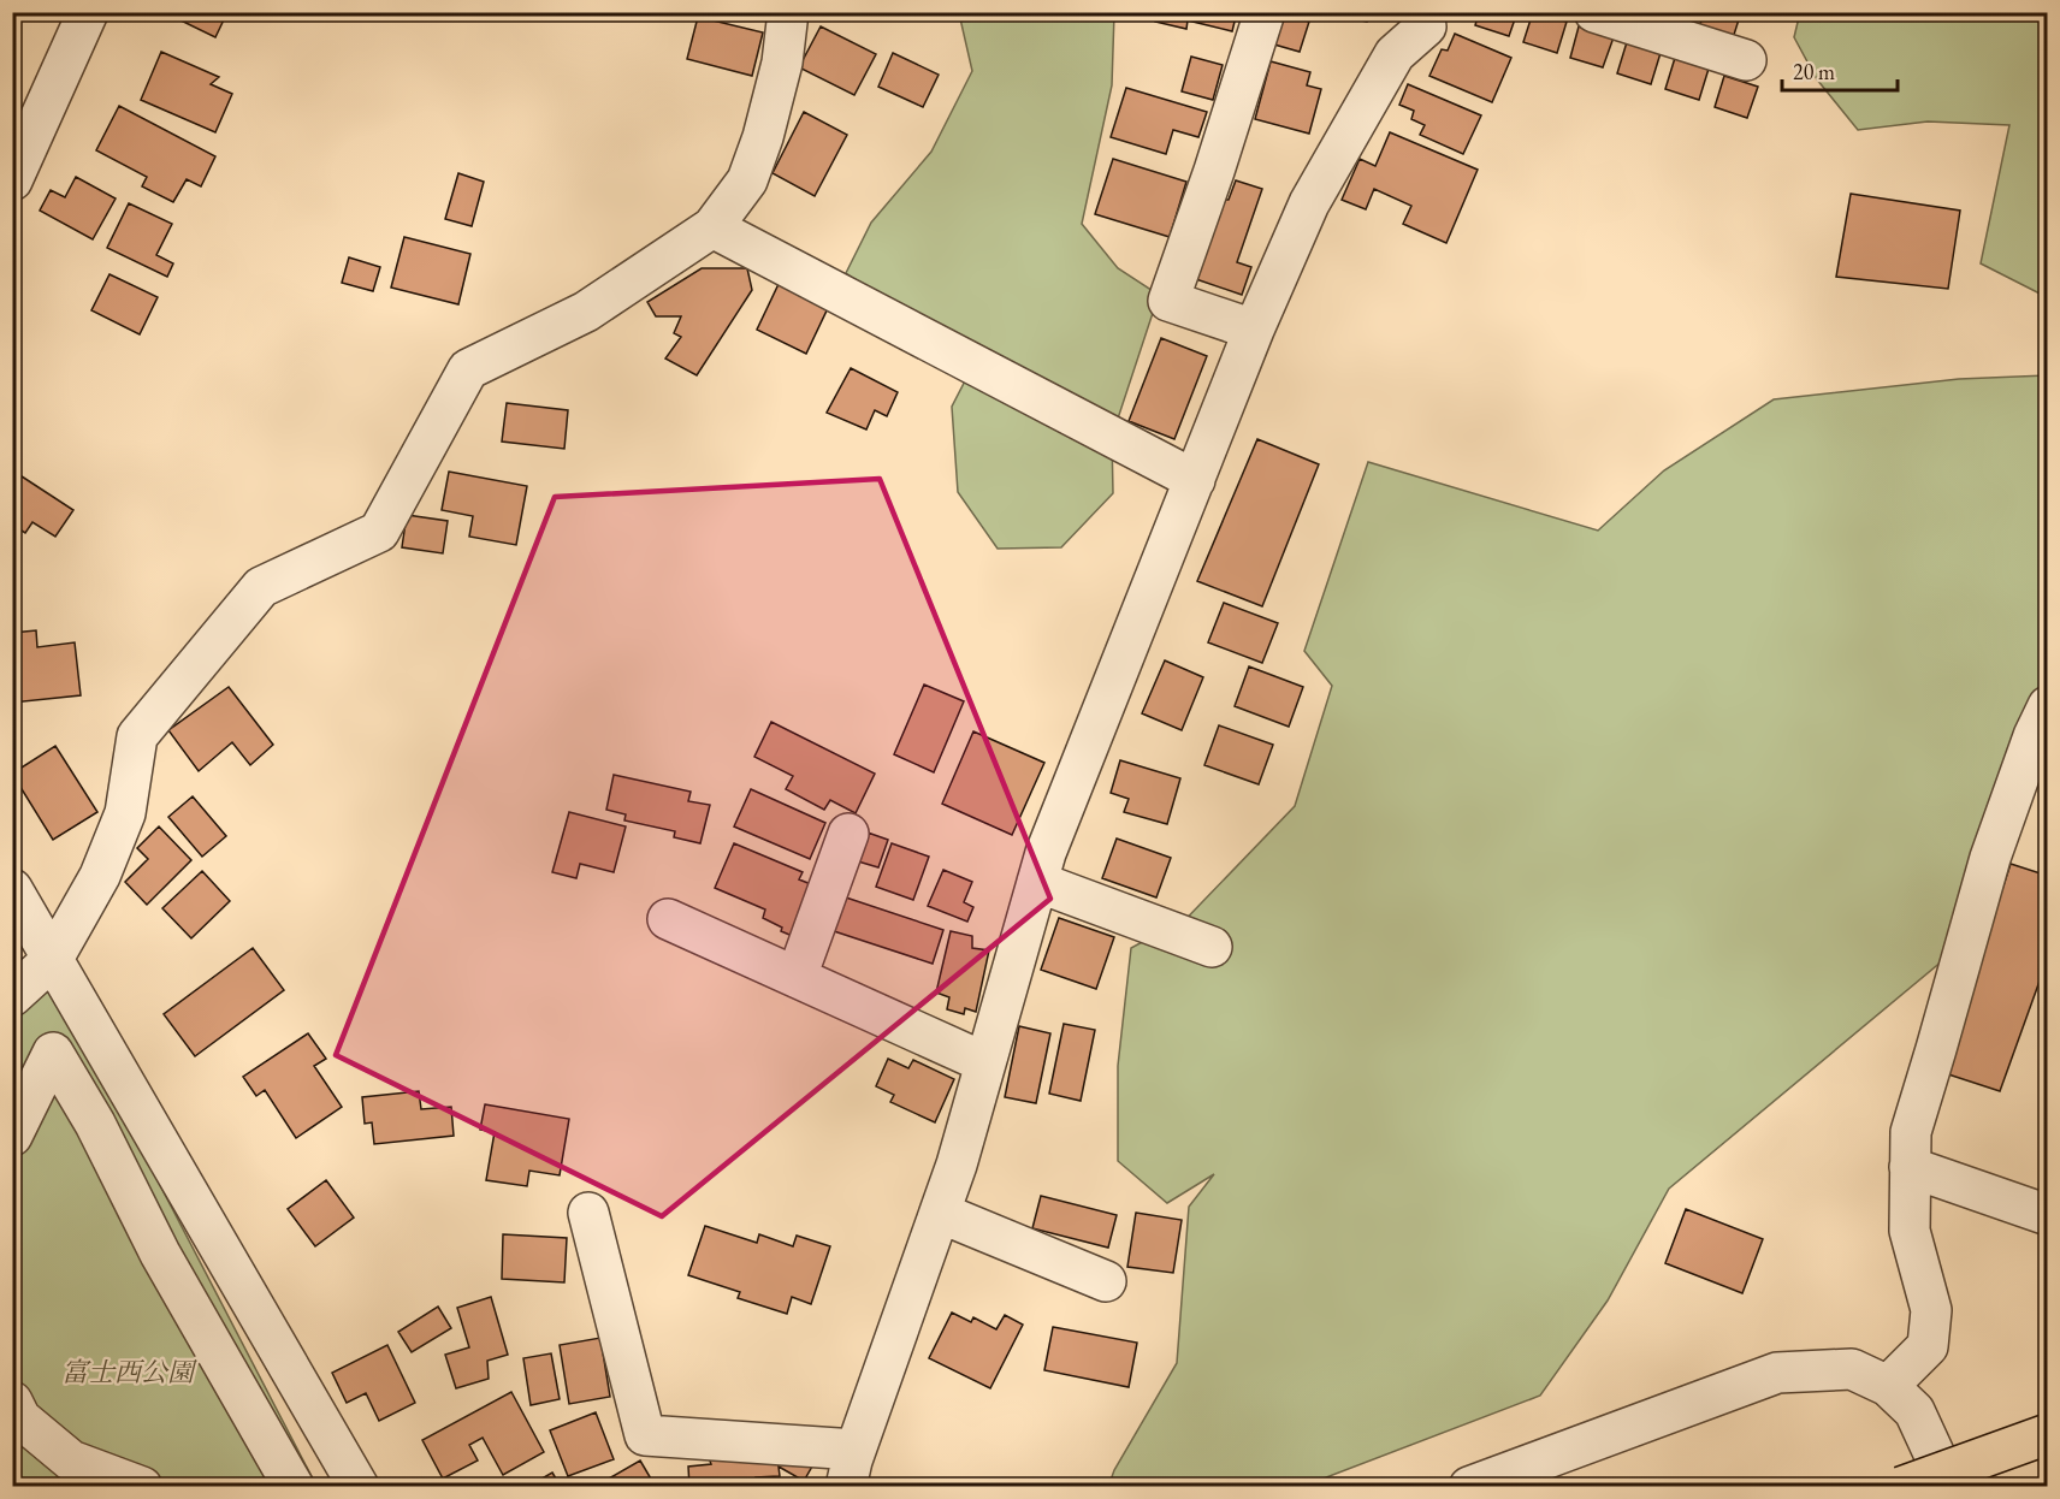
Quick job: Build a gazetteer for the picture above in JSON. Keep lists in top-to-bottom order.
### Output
{
  "parks": ["富士西公園"],
  "scale_bar": "20 m"
}
